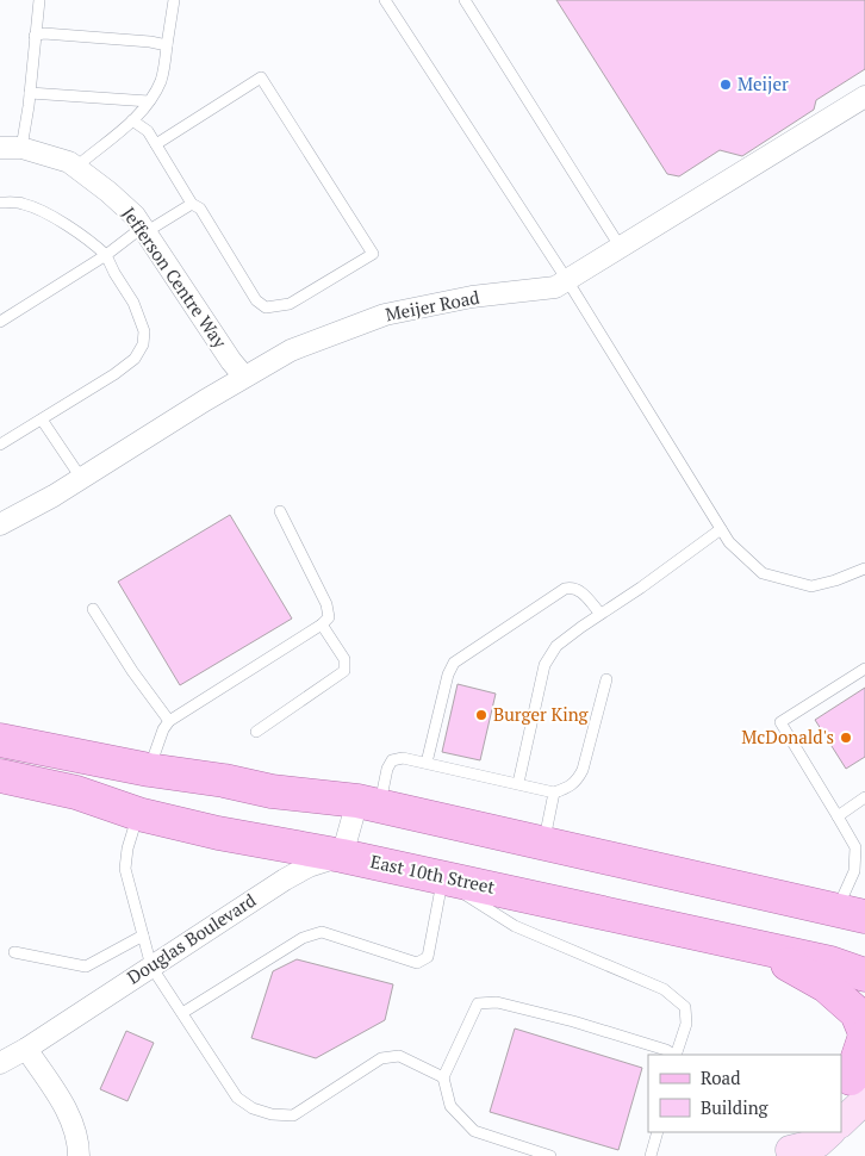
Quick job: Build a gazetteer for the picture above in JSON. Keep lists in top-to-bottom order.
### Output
{
  "streets": {
    "main road": ["East 10th Street"],
    "street": ["Jefferson Centre Way", "Meijer Road", "Douglas Boulevard"]
  },
  "crossings": [
    ["Jefferson Centre Way", "Meijer Road"],
    ["East 10th Street", "Douglas Boulevard"]
  ],
  "places": ["Meijer", "Burger King", "McDonald's"],
  "legend": ["Road", "Building"]
}
